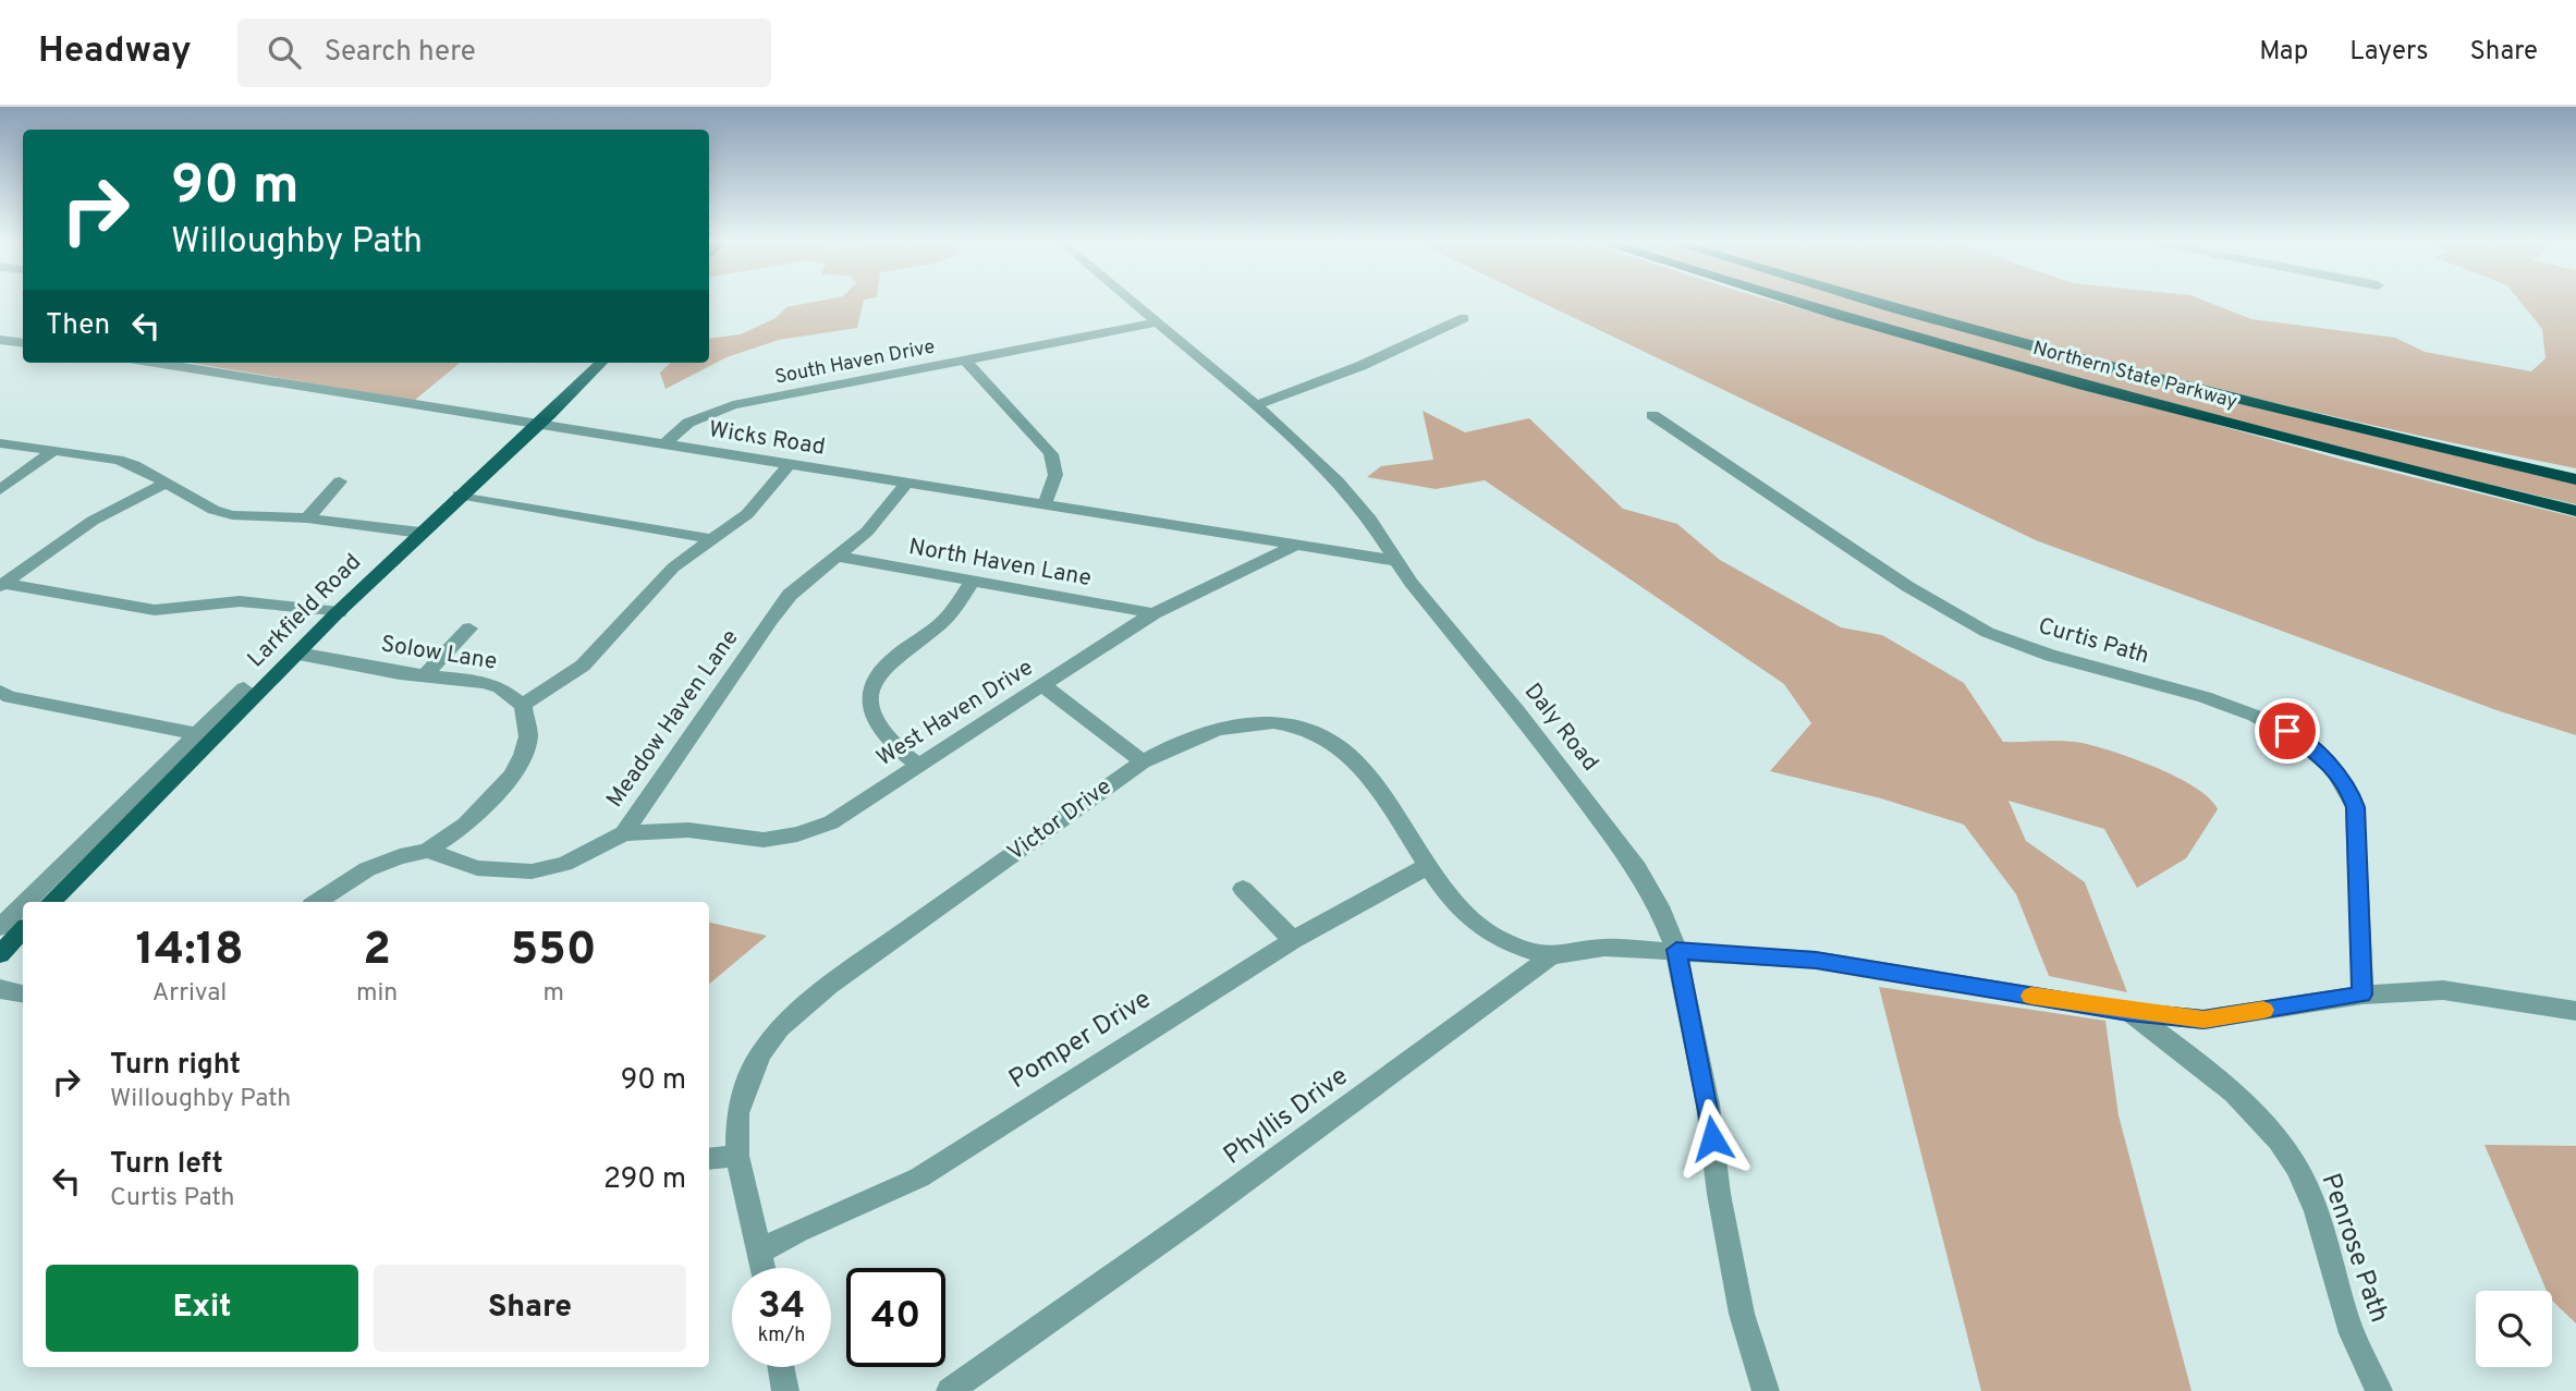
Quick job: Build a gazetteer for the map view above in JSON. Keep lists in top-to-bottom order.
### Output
{
  "streets": {
    "highway": ["Northern State Parkway"],
    "main road": ["Larkfield Road"],
    "street": [
      "South Haven Drive",
      "Wicks Road",
      "North Haven Lane",
      "Curtis Path",
      "Solow Lane",
      "West Haven Drive",
      "Meadow Haven Lane",
      "Daly Road",
      "Victor Drive",
      "Pomper Drive",
      "Phyllis Drive",
      "Penrose Path"
    ]
  },
  "crossings": [
    ["South Haven Drive", "Wicks Road"],
    ["South Haven Drive", "Daly Road"],
    ["Wicks Road", "Larkfield Road"],
    ["Wicks Road", "West Haven Drive"],
    ["Wicks Road", "Meadow Haven Lane"],
    ["Wicks Road", "Daly Road"],
    ["North Haven Lane", "West Haven Drive"],
    ["North Haven Lane", "Meadow Haven Lane"],
    ["Larkfield Road", "Solow Lane"],
    ["Curtis Path", "Phyllis Drive"],
    ["West Haven Drive", "Meadow Haven Lane"],
    ["Daly Road", "Phyllis Drive"],
    ["Victor Drive", "Pomper Drive"],
    ["Victor Drive", "Phyllis Drive"],
    ["Phyllis Drive", "Penrose Path"]
  ],
  "page": {
    "header": "Headway",
    "search": "Search here",
    "nav": ["Map", "Layers", "Share"],
    "turn": ["90 m", "Willoughby Path"],
    "then": "Then",
    "eta": [
      "14:18",
      "Arrival",
      "2",
      "min",
      "550",
      "m"
    ],
    "list": [
      {
        "name": "Turn right",
        "note": "Willoughby Path",
        "value": "90 m"
      },
      {
        "name": "Turn left",
        "note": "Curtis Path",
        "value": "290 m"
      }
    ],
    "buttons": ["Exit", "Share"],
    "speed": "34 km/h",
    "limit": "40"
  }
}
